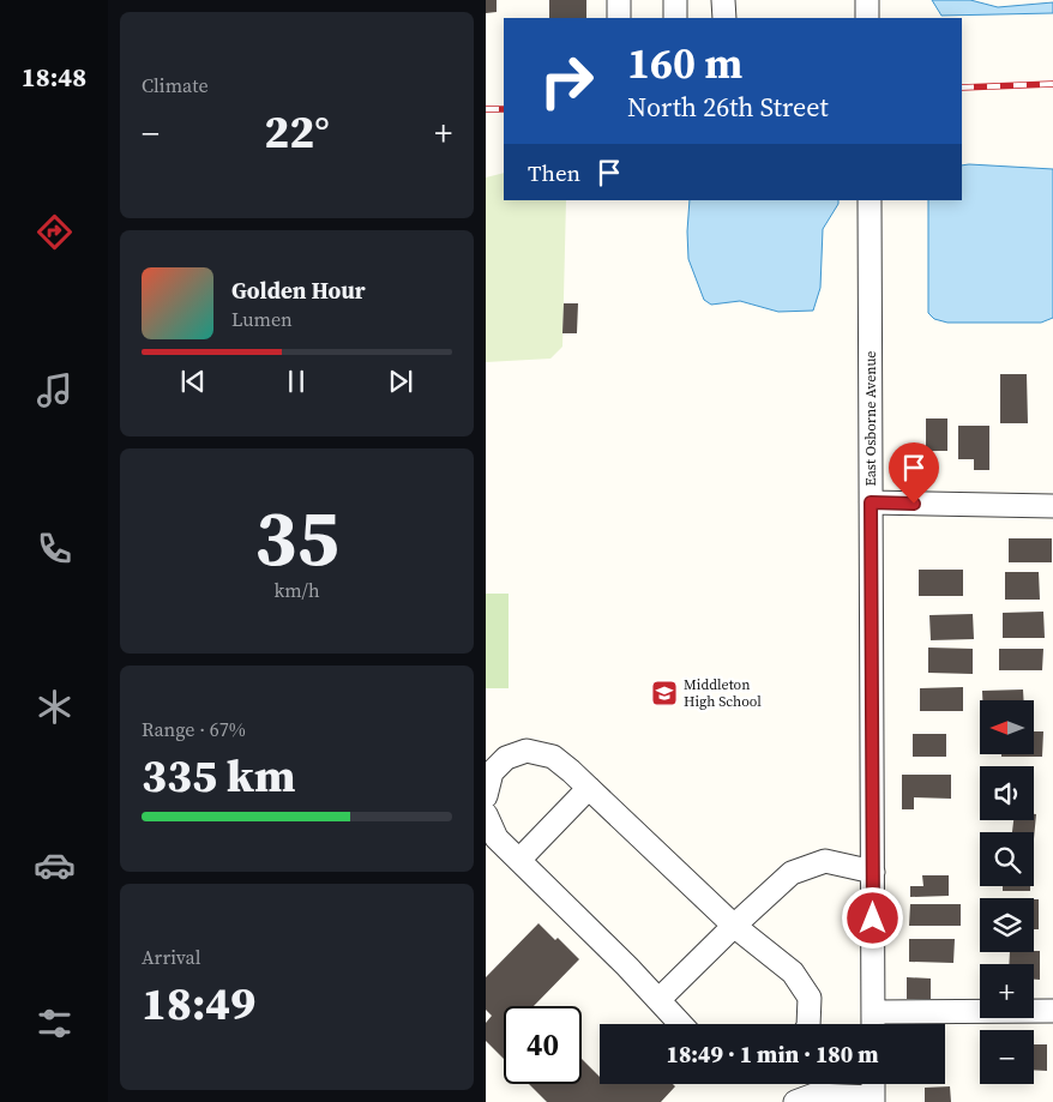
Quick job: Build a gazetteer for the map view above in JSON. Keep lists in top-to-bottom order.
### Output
{
  "streets": {
    "street": ["East Osborne Avenue"]
  },
  "places": {
    "school or university": ["Middleton High School"]
  },
  "north": "left",
  "page": {
    "tabs": "18:48",
    "tile": [
      "Climate",
      ["35", "km/h"],
      ["Range · 67%", "335 km"],
      ["Arrival", "18:49"]
    ],
    "turn": ["160 m", "North 26th Street"],
    "heat": ["−", "22°", "+"],
    "then": "Then",
    "song": ["Golden Hour", "Lumen"],
    "map_buttons": ["+", "−"],
    "limit": "40",
    "trip": "18:49 · 1 min · 180 m"
  }
}
